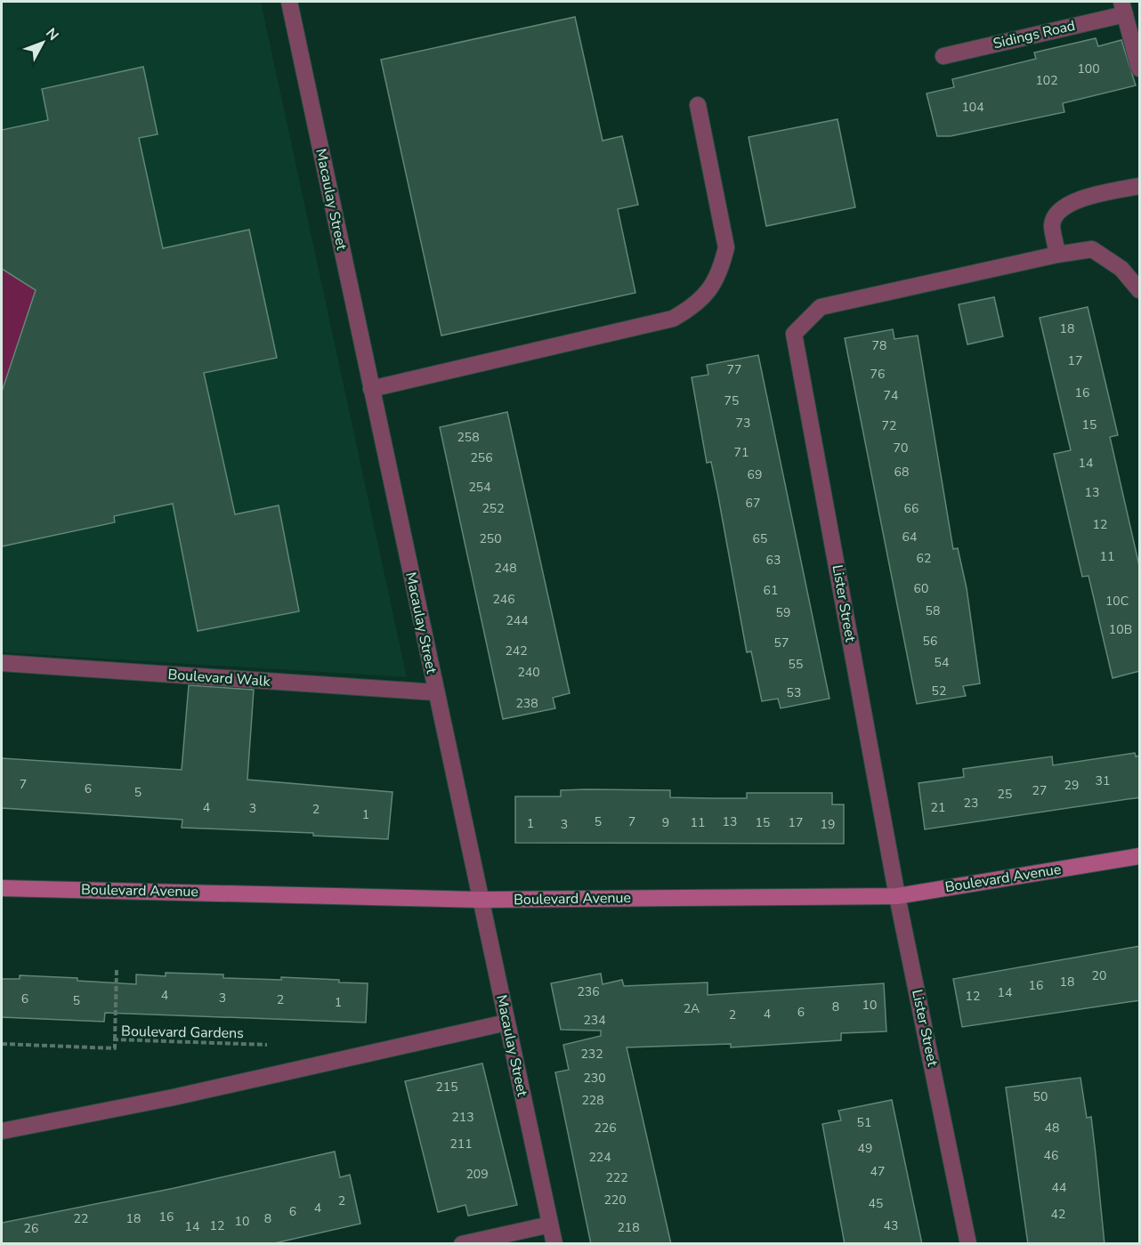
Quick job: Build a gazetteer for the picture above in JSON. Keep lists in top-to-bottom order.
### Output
{
  "streets": {
    "street": [
      "Sidings Road",
      "Macaulay Street",
      "Lister Street",
      "Boulevard Walk",
      "Boulevard Avenue"
    ],
    "path": ["Boulevard Gardens"]
  },
  "crossings": [
    ["Macaulay Street", "Boulevard Walk"],
    ["Macaulay Street", "Boulevard Avenue"],
    ["Lister Street", "Boulevard Avenue"]
  ],
  "house_numbers": [
    "100",
    "102",
    "104",
    "18",
    "78",
    "17",
    "77",
    "76",
    "16",
    "74",
    "75",
    "73",
    "15",
    "72",
    "258",
    "70",
    "71",
    "256",
    "14",
    "68",
    "69",
    "254",
    "13",
    "67",
    "252",
    "66",
    "12",
    "64",
    "250",
    "65",
    "11",
    "62",
    "63",
    "248",
    "60",
    "61",
    "246",
    "10C",
    "58",
    "59",
    "244",
    "10B",
    "56",
    "57",
    "242",
    "54",
    "55",
    "240",
    "52",
    "53",
    "238",
    "31",
    "7",
    "29",
    "6",
    "27",
    "5",
    "25",
    "23",
    "4",
    "21",
    "3",
    "2",
    "1",
    "5",
    "7",
    "13",
    "9",
    "11",
    "15",
    "17",
    "1",
    "3",
    "19",
    "20",
    "18",
    "16",
    "236",
    "14",
    "4",
    "12",
    "3",
    "6",
    "2",
    "5",
    "1",
    "10",
    "8",
    "2A",
    "6",
    "4",
    "2",
    "234",
    "232",
    "230",
    "215",
    "50",
    "228",
    "213",
    "51",
    "226",
    "48",
    "211",
    "49",
    "46",
    "224",
    "47",
    "209",
    "222",
    "44",
    "220",
    "2",
    "45",
    "4",
    "6",
    "42",
    "16",
    "22",
    "18",
    "8",
    "10",
    "12",
    "43",
    "14",
    "218",
    "26"
  ],
  "north": "top right"
}
